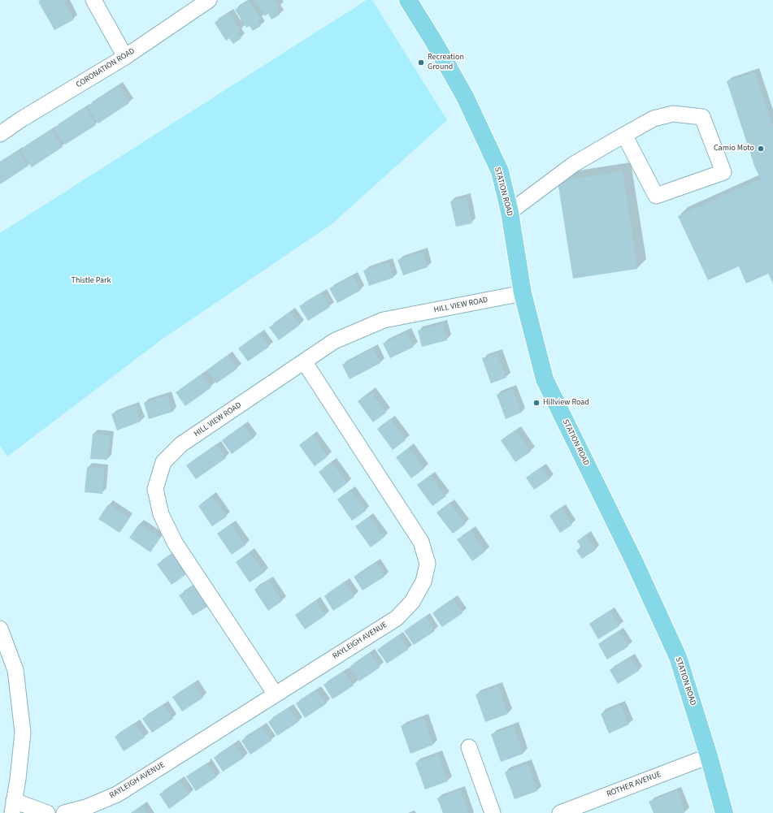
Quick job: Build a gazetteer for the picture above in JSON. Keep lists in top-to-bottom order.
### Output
{
  "streets": {
    "main road": ["STATION ROAD"],
    "street": [
      "CORONATION ROAD",
      "HILL VIEW ROAD",
      "RAYLEIGH AVENUE",
      "ROTHER AVENUE"
    ]
  },
  "crossings": [
    ["STATION ROAD", "HILL VIEW ROAD"],
    ["STATION ROAD", "ROTHER AVENUE"],
    ["HILL VIEW ROAD", "RAYLEIGH AVENUE"]
  ],
  "parks": ["Thistle Park"],
  "places": ["Recreation Ground", "Camio Moto", "Hillview Road"]
}
